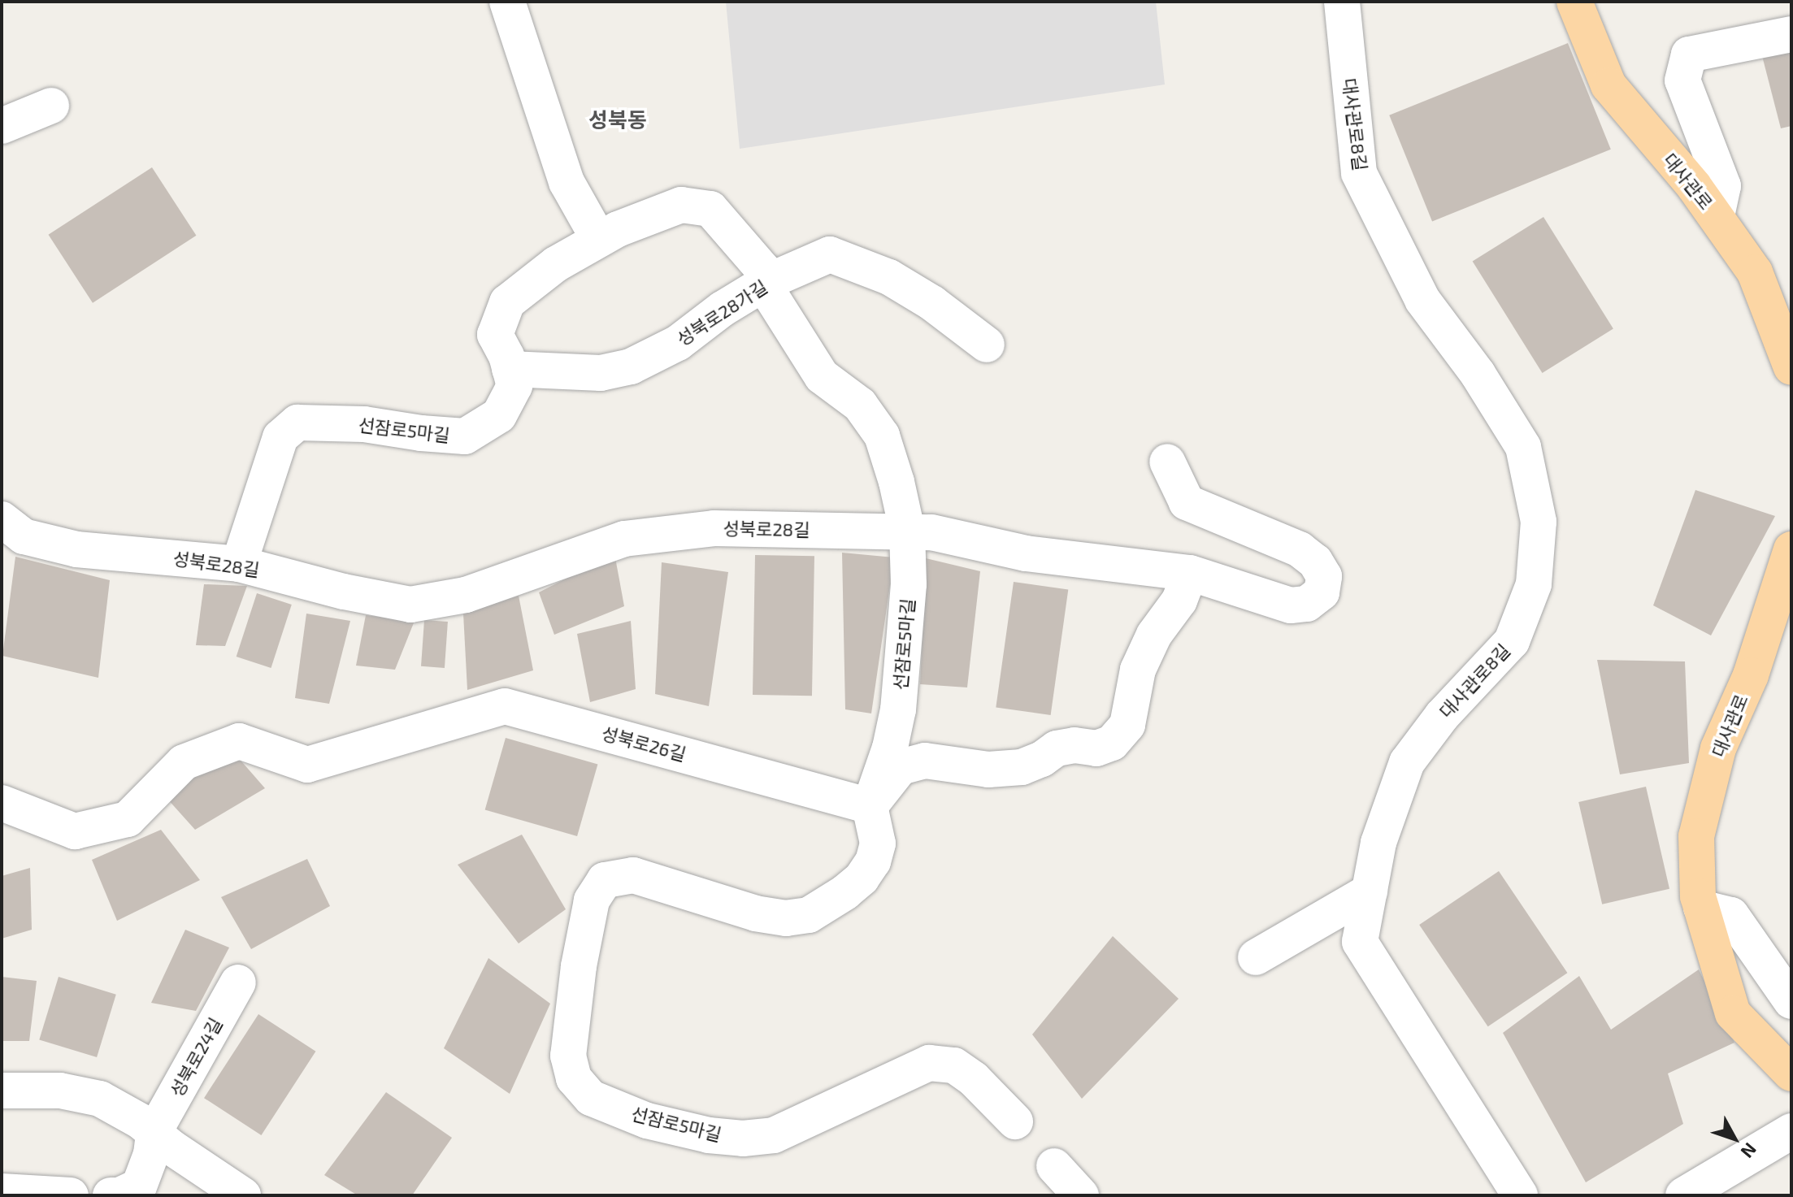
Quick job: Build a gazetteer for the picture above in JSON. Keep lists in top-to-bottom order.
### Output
{
  "streets": {
    "main road": ["대사관로"],
    "street": [
      "대사관로8길",
      "성북로28가길",
      "선잠로5마길",
      "성북로28길",
      "성북로26길",
      "성북로24길"
    ]
  },
  "crossings": [
    ["성북로28가길", "선잠로5마길"],
    ["선잠로5마길", "성북로28길"],
    ["선잠로5마길", "성북로26길"]
  ],
  "districts": ["성북동"],
  "north": "bottom right"
}
